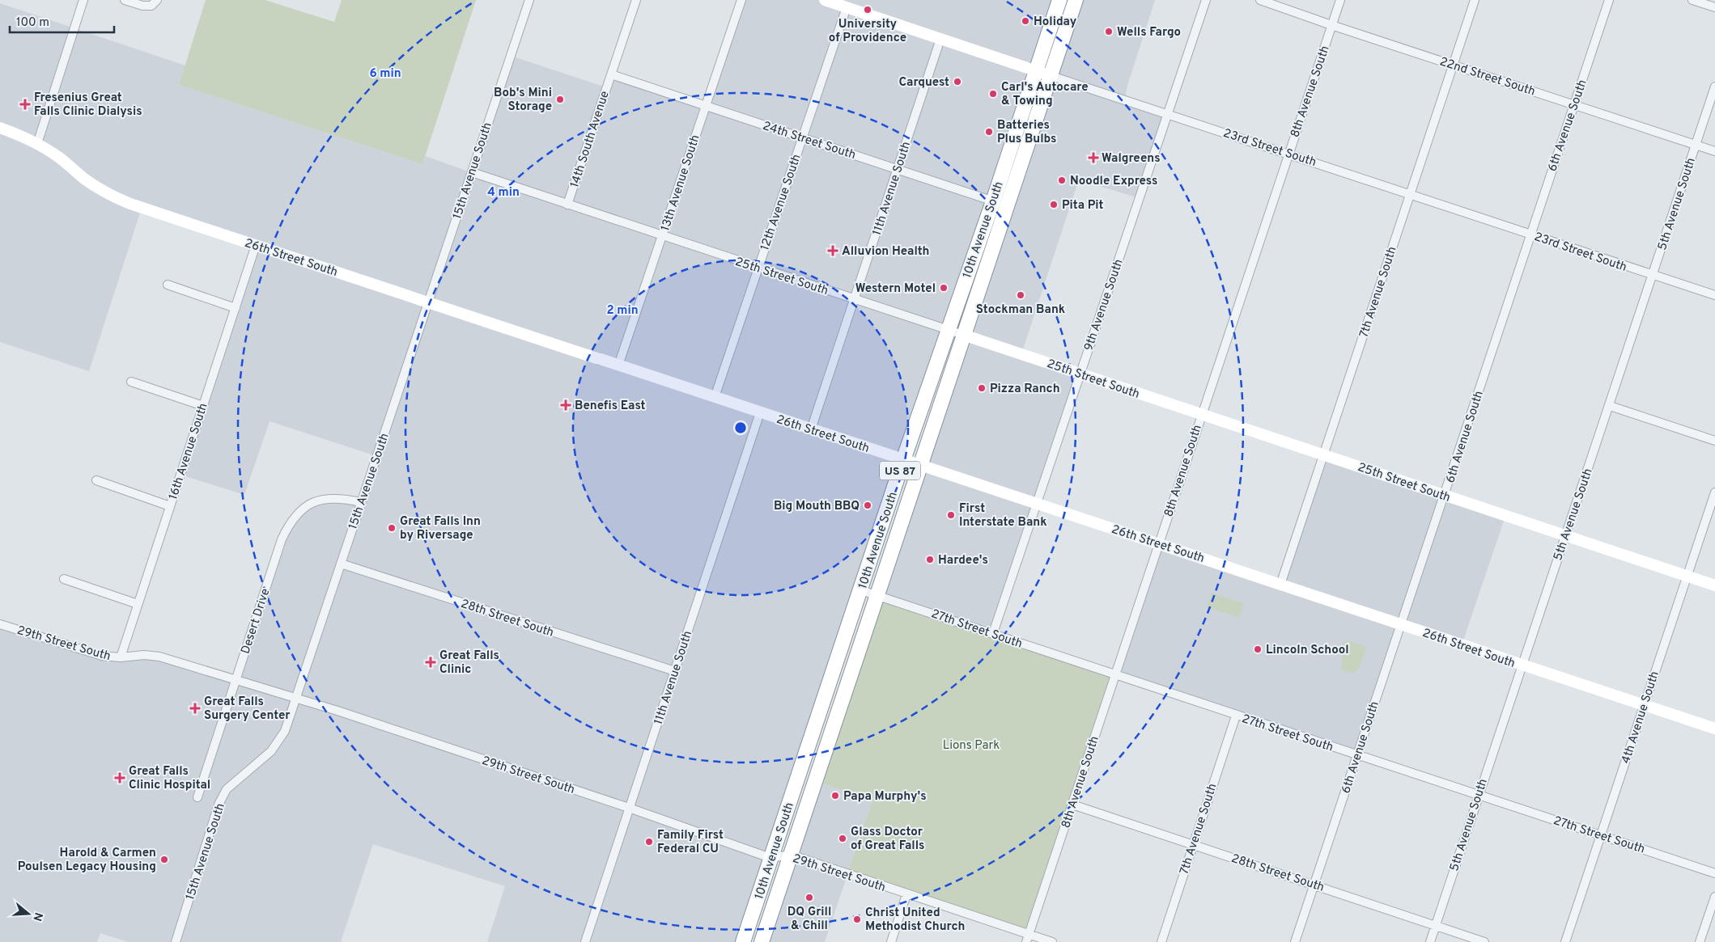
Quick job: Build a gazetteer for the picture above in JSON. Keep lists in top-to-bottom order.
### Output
{
  "streets": {
    "highway": ["10th Avenue South", "US 87"],
    "street": [
      "22nd Street South",
      "8th Avenue South",
      "6th Avenue South",
      "14th South Avenue",
      "24th Street South",
      "23rd Street South",
      "15th Avenue South",
      "13th Avenue South",
      "11th Avenue South",
      "12th Avenue South",
      "5th Avenue South",
      "26th Street South",
      "25th Street South",
      "7th Avenue South",
      "9th Avenue South",
      "16th Avenue South",
      "28th Street South",
      "Desert Drive",
      "27th Street South",
      "29th Street South",
      "4th Avenue South"
    ]
  },
  "crossings": [
    ["22nd Street South", "8th Avenue South"],
    ["22nd Street South", "6th Avenue South"],
    ["22nd Street South", "5th Avenue South"],
    ["22nd Street South", "7th Avenue South"],
    ["8th Avenue South", "23rd Street South"],
    ["8th Avenue South", "26th Street South"],
    ["8th Avenue South", "25th Street South"],
    ["8th Avenue South", "28th Street South"],
    ["8th Avenue South", "27th Street South"],
    ["8th Avenue South", "29th Street South"],
    ["6th Avenue South", "23rd Street South"],
    ["6th Avenue South", "26th Street South"],
    ["6th Avenue South", "25th Street South"],
    ["6th Avenue South", "28th Street South"],
    ["6th Avenue South", "27th Street South"],
    ["14th South Avenue", "24th Street South"],
    ["14th South Avenue", "25th Street South"],
    ["24th Street South", "13th Avenue South"],
    ["24th Street South", "11th Avenue South"],
    ["24th Street South", "12th Avenue South"],
    ["24th Street South", "10th Avenue South"],
    ["23rd Street South", "11th Avenue South"],
    ["23rd Street South", "12th Avenue South"],
    ["23rd Street South", "5th Avenue South"],
    ["23rd Street South", "10th Avenue South"],
    ["23rd Street South", "7th Avenue South"],
    ["23rd Street South", "9th Avenue South"],
    ["15th Avenue South", "26th Street South"],
    ["15th Avenue South", "25th Street South"],
    ["15th Avenue South", "28th Street South"],
    ["15th Avenue South", "Desert Drive"],
    ["15th Avenue South", "29th Street South"],
    ["13th Avenue South", "26th Street South"],
    ["13th Avenue South", "25th Street South"],
    ["11th Avenue South", "26th Street South"],
    ["11th Avenue South", "25th Street South"],
    ["11th Avenue South", "28th Street South"],
    ["11th Avenue South", "29th Street South"],
    ["12th Avenue South", "26th Street South"],
    ["12th Avenue South", "25th Street South"],
    ["5th Avenue South", "26th Street South"],
    ["5th Avenue South", "25th Street South"],
    ["5th Avenue South", "28th Street South"],
    ["5th Avenue South", "27th Street South"],
    ["10th Avenue South", "26th Street South"],
    ["10th Avenue South", "25th Street South"],
    ["10th Avenue South", "27th Street South"],
    ["10th Avenue South", "29th Street South"],
    ["26th Street South", "7th Avenue South"],
    ["26th Street South", "9th Avenue South"],
    ["26th Street South", "16th Avenue South"],
    ["26th Street South", "4th Avenue South"],
    ["25th Street South", "7th Avenue South"],
    ["25th Street South", "9th Avenue South"],
    ["25th Street South", "4th Avenue South"],
    ["7th Avenue South", "28th Street South"],
    ["7th Avenue South", "27th Street South"],
    ["9th Avenue South", "27th Street South"],
    ["16th Avenue South", "29th Street South"],
    ["Desert Drive", "29th Street South"],
    ["27th Street South", "4th Avenue South"]
  ],
  "parks": ["Lions Park"],
  "places": {
    "other": [
      "University of Providence",
      "Holiday",
      "Wells Fargo",
      "Carquest",
      "Carl's Autocare & Towing",
      "Bob's Mini Storage",
      "Batteries Plus Bulbs",
      "Noodle Express",
      "Pita Pit",
      "Western Motel",
      "Stockman Bank",
      "Pizza Ranch",
      "Big Mouth BBQ",
      "First Interstate Bank",
      "Great Falls Inn by Riversage",
      "Hardee's",
      "Lincoln School",
      "Papa Murphy's",
      "Glass Doctor of Great Falls",
      "Family First Federal CU",
      "Harold & Carmen Poulsen Legacy Housing",
      "DQ Grill & Chill",
      "Christ United Methodist Church"
    ],
    "health": [
      "Fresenius Great Falls Clinic Dialysis",
      "Walgreens",
      "Alluvion Health",
      "Benefis East",
      "Great Falls Clinic",
      "Great Falls Surgery Center",
      "Great Falls Clinic Hospital"
    ]
  },
  "scale_bar": "100 m",
  "north": "right",
  "rings": ["6 min", "4 min", "2 min"]
}
